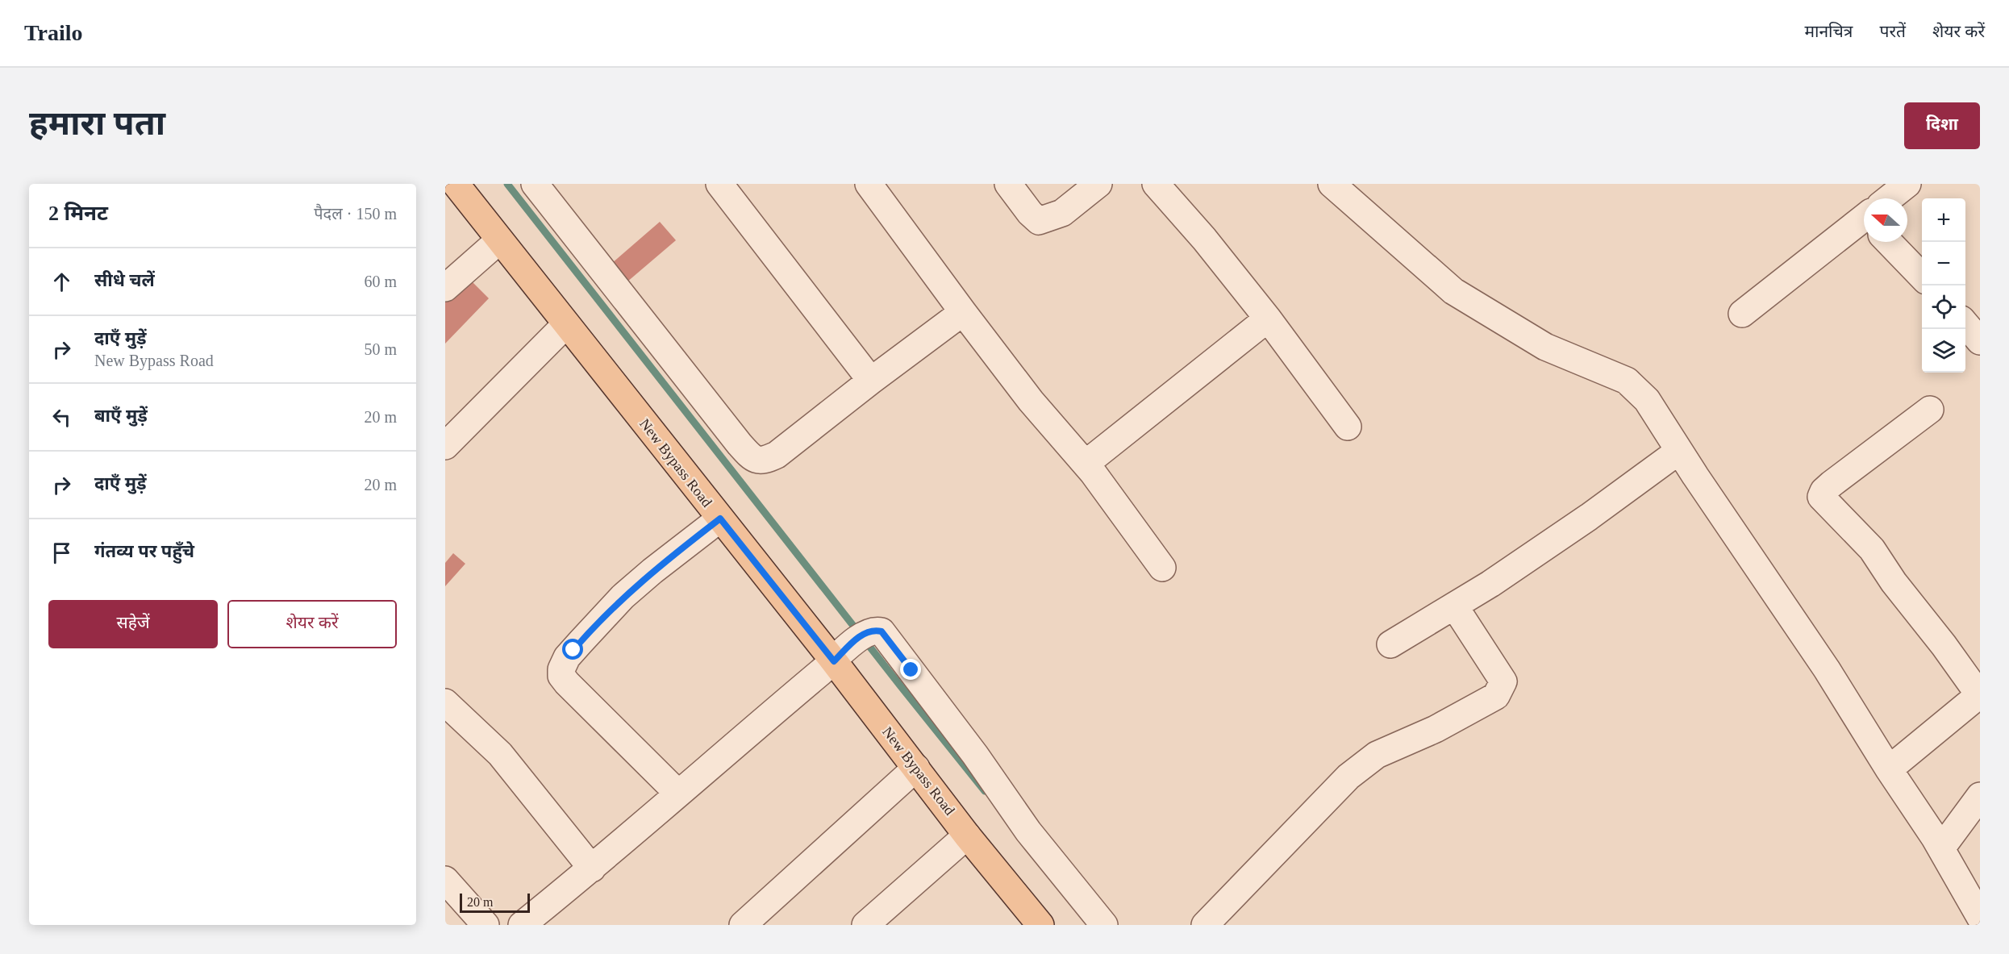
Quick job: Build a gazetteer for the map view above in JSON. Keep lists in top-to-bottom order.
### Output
{
  "streets": {
    "main road": ["New Bypass Road"]
  },
  "scale_bar": "20 m",
  "north": "left",
  "page": {
    "header": "Trailo",
    "nav": ["मानचित्र", "परतें", "शेयर करें"],
    "buttons": [
      "दिशा",
      ["सहेजें", "शेयर करें"]
    ],
    "title": "हमारा पता",
    "heading": ["2 मिनट", "पैदल · 150 m"],
    "map_buttons": ["+", "−"],
    "list": [
      ["सीधे चलें", "60 m"],
      ["दाएँ मुड़ें", "New Bypass Road", "50 m"],
      ["बाएँ मुड़ें", "20 m"],
      ["दाएँ मुड़ें", "20 m"],
      "गंतव्य पर पहुँचे"
    ],
    "scale": "20 m"
  }
}
